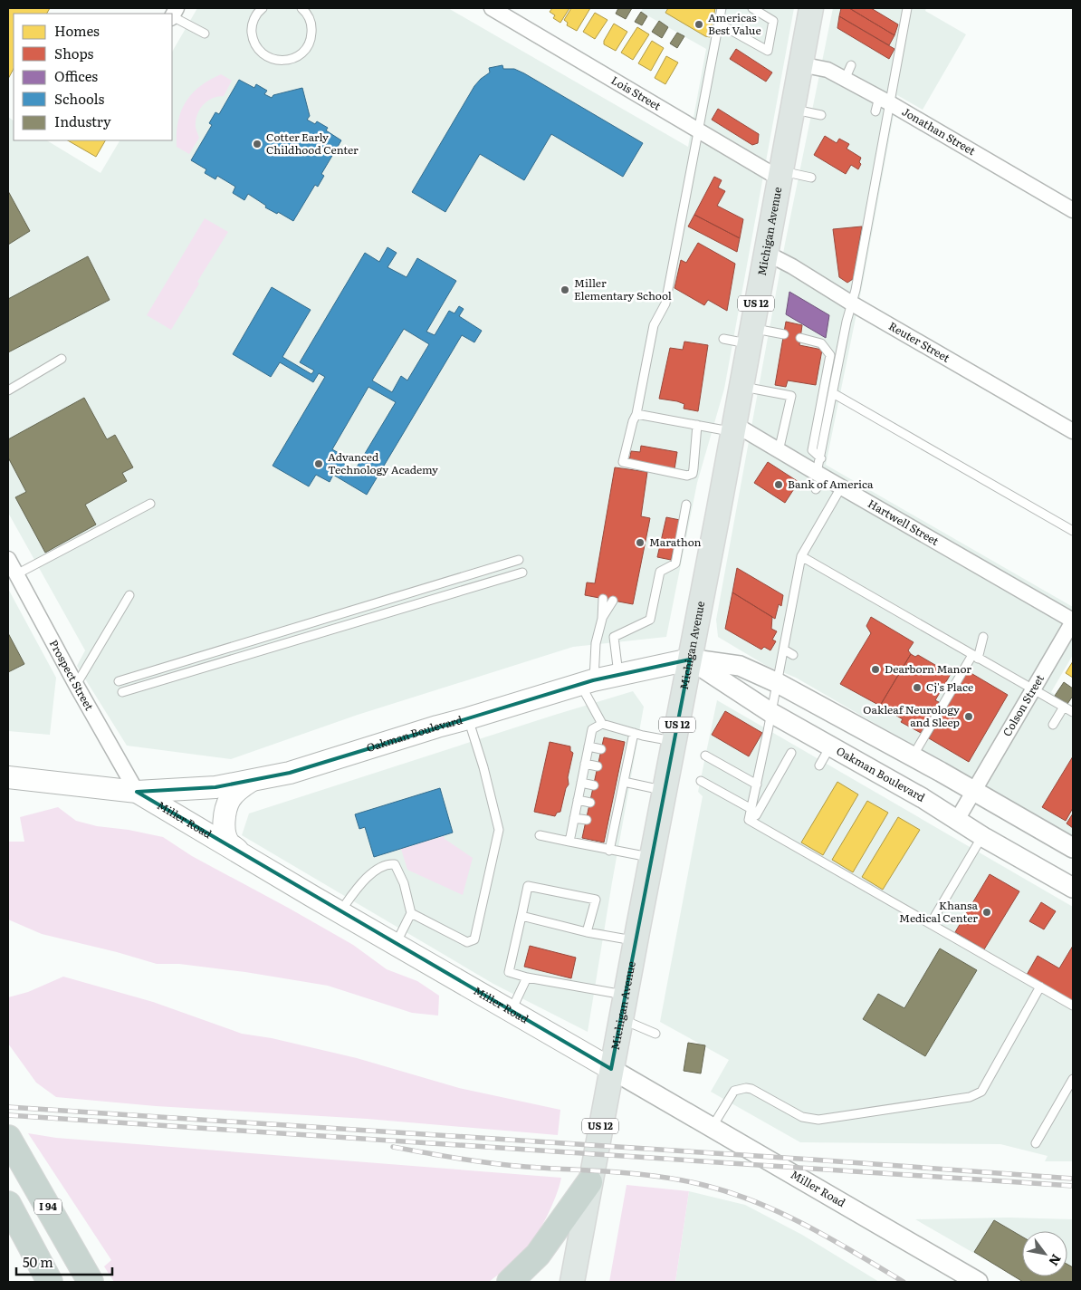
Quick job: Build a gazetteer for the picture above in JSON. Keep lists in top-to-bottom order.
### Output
{
  "streets": {
    "highway": ["I 94"],
    "main road": [
      "Michigan Avenue",
      "US 12",
      "Oakman Boulevard",
      "Miller Road"
    ],
    "street": [
      "Lois Street",
      "Jonathan Street",
      "Reuter Street",
      "Hartwell Street",
      "Prospect Street",
      "Colson Street"
    ]
  },
  "crossings": [
    ["Lois Street", "Michigan Avenue"],
    ["Jonathan Street", "Michigan Avenue"],
    ["Michigan Avenue", "Reuter Street"],
    ["Michigan Avenue", "Hartwell Street"],
    ["Michigan Avenue", "Oakman Boulevard"],
    ["Michigan Avenue", "Miller Road"],
    ["Hartwell Street", "Colson Street"],
    ["Prospect Street", "Oakman Boulevard"],
    ["Prospect Street", "Miller Road"],
    ["Colson Street", "Oakman Boulevard"],
    ["Oakman Boulevard", "Miller Road"]
  ],
  "places": [
    "Americas Best Value",
    "Cotter Early Childhood Center",
    "Miller Elementary School",
    "Advanced Technology Academy",
    "Bank of America",
    "Marathon",
    "Dearborn Manor",
    "Cj's Place",
    "Oakleaf Neurology and Sleep",
    "Khansa Medical Center"
  ],
  "legend": [
    "Homes",
    "Shops",
    "Offices",
    "Schools",
    "Industry"
  ],
  "scale_bar": "50 m",
  "north": "bottom right"
}
